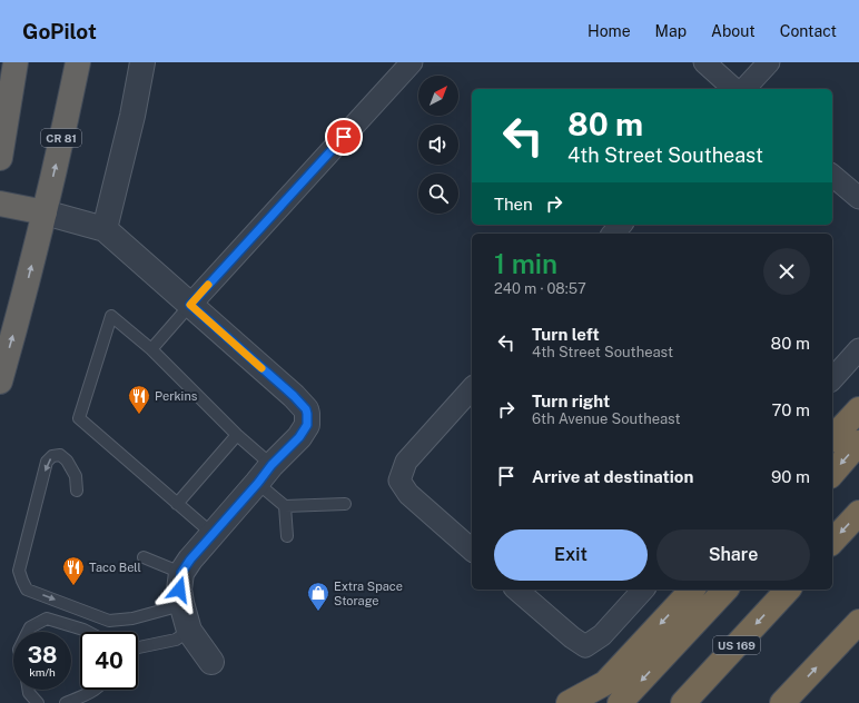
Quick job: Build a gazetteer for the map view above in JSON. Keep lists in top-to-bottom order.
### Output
{
  "streets": {
    "highway": ["CR 81", "US 169"]
  },
  "places": {
    "restaurant": ["Perkins", "Taco Bell"],
    "shop": ["Extra Space Storage"]
  },
  "north": "top right",
  "page": {
    "header": "GoPilot",
    "nav": [
      "Home",
      "Map",
      "About",
      "Contact"
    ],
    "turn": ["80 m", "4th Street Southeast"],
    "then": "Then",
    "heading": ["1 min", "240 m · 08:57"],
    "list": [
      {
        "name": "Turn left",
        "note": "4th Street Southeast",
        "value": "80 m"
      },
      {
        "name": "Turn right",
        "note": "6th Avenue Southeast",
        "value": "70 m"
      },
      {
        "name": "Arrive at destination",
        "value": "90 m"
      }
    ],
    "buttons": ["Exit", "Share"],
    "speed": "38 km/h",
    "limit": "40"
  }
}
